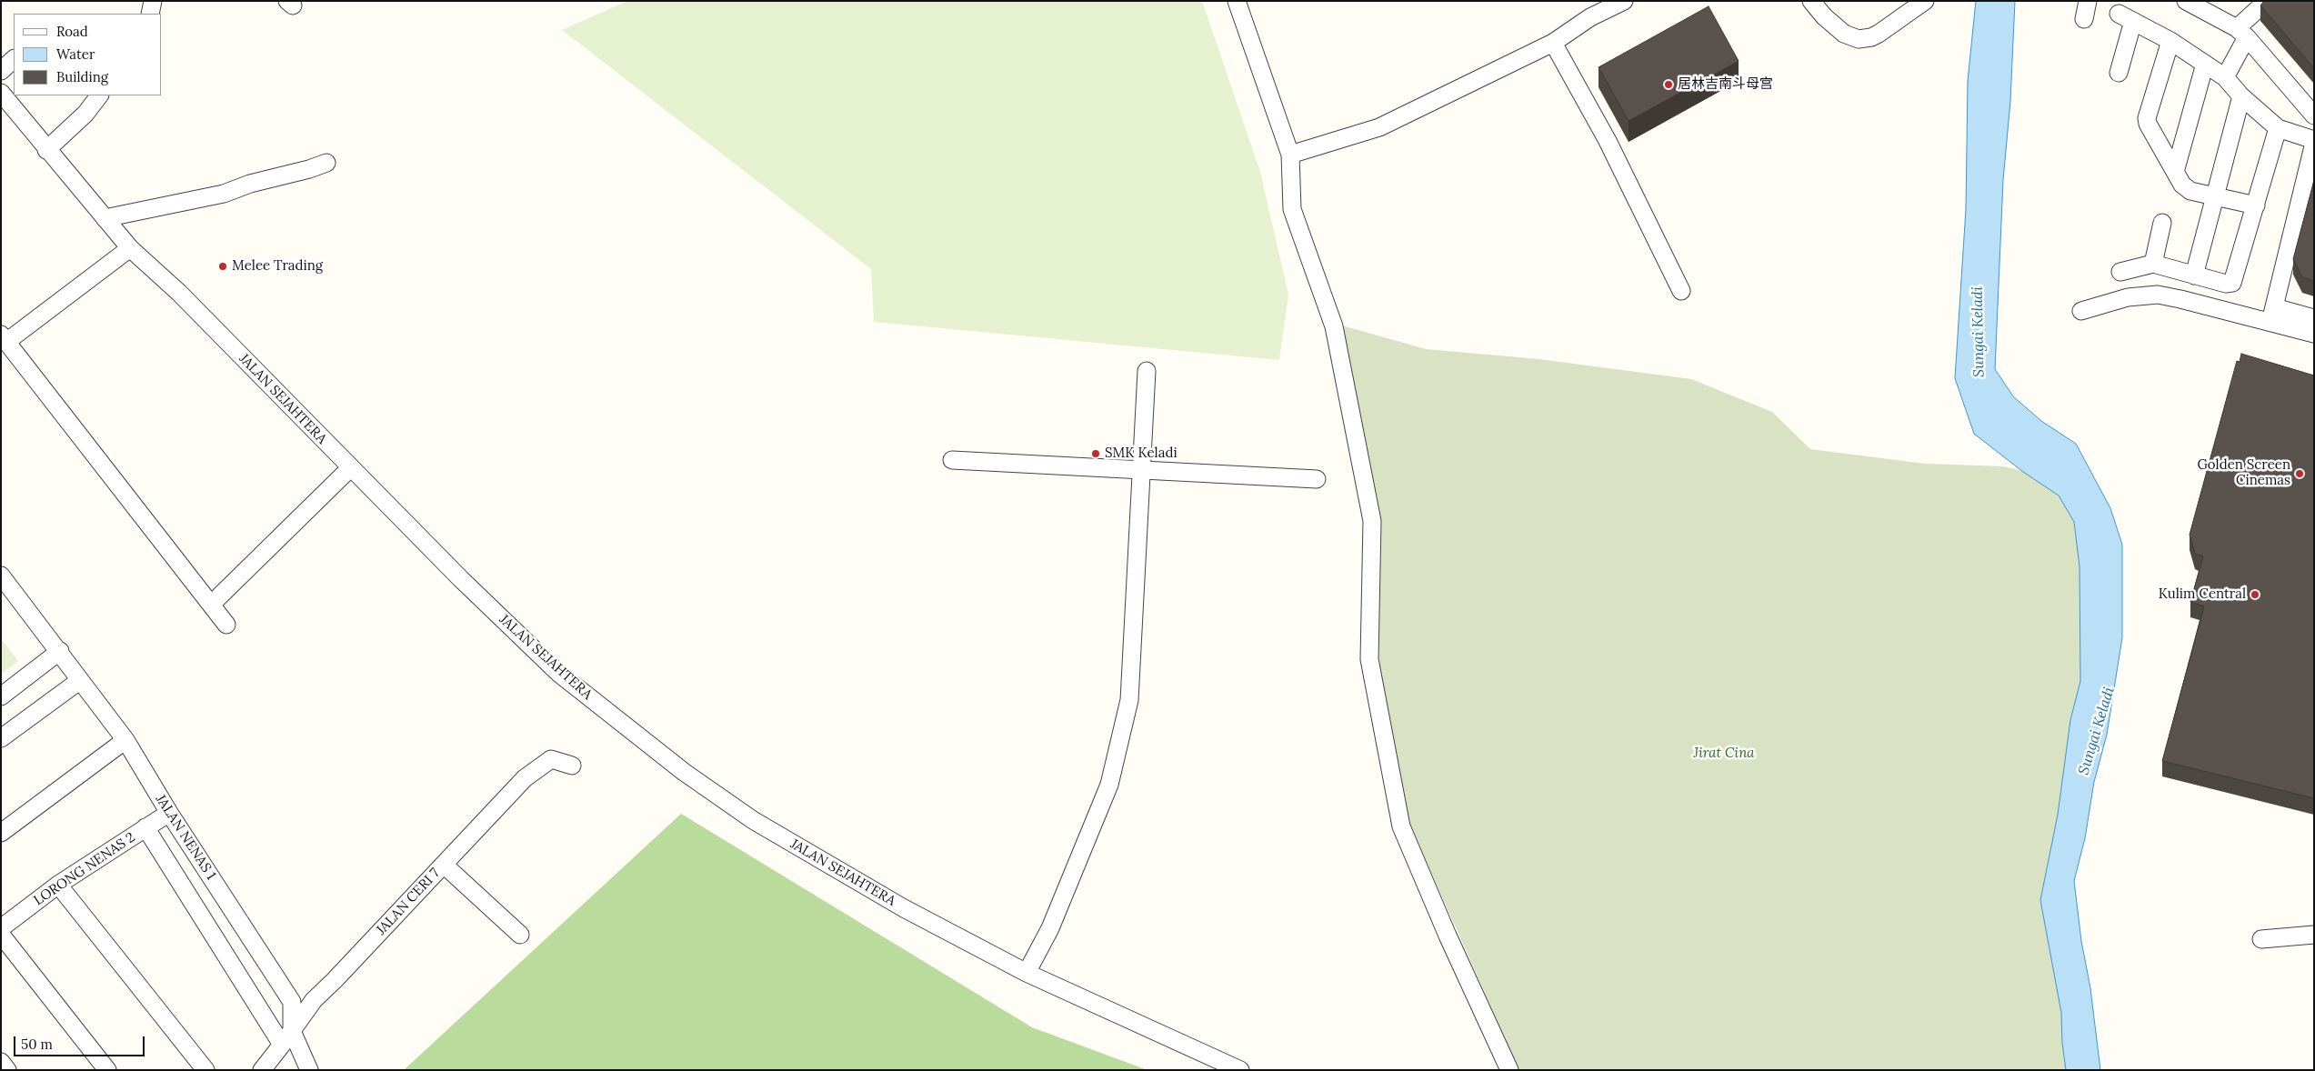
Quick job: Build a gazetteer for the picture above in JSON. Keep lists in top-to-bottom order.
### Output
{
  "streets": {
    "street": [
      "JALAN SEJAHTERA",
      "JALAN NENAS 1",
      "LORONG NENAS 2",
      "JALAN CERI 7"
    ]
  },
  "crossings": [
    ["JALAN NENAS 1", "LORONG NENAS 2"],
    ["JALAN NENAS 1", "JALAN CERI 7"]
  ],
  "water": ["Sungai Keladi"],
  "parks": ["Jirat Cina"],
  "places": [
    "居林吉南斗母宫",
    "Melee Trading",
    "SMK Keladi",
    "Golden Screen Cinemas",
    "Kulim Central"
  ],
  "legend": ["Road", "Water", "Building"],
  "scale_bar": "50 m"
}
